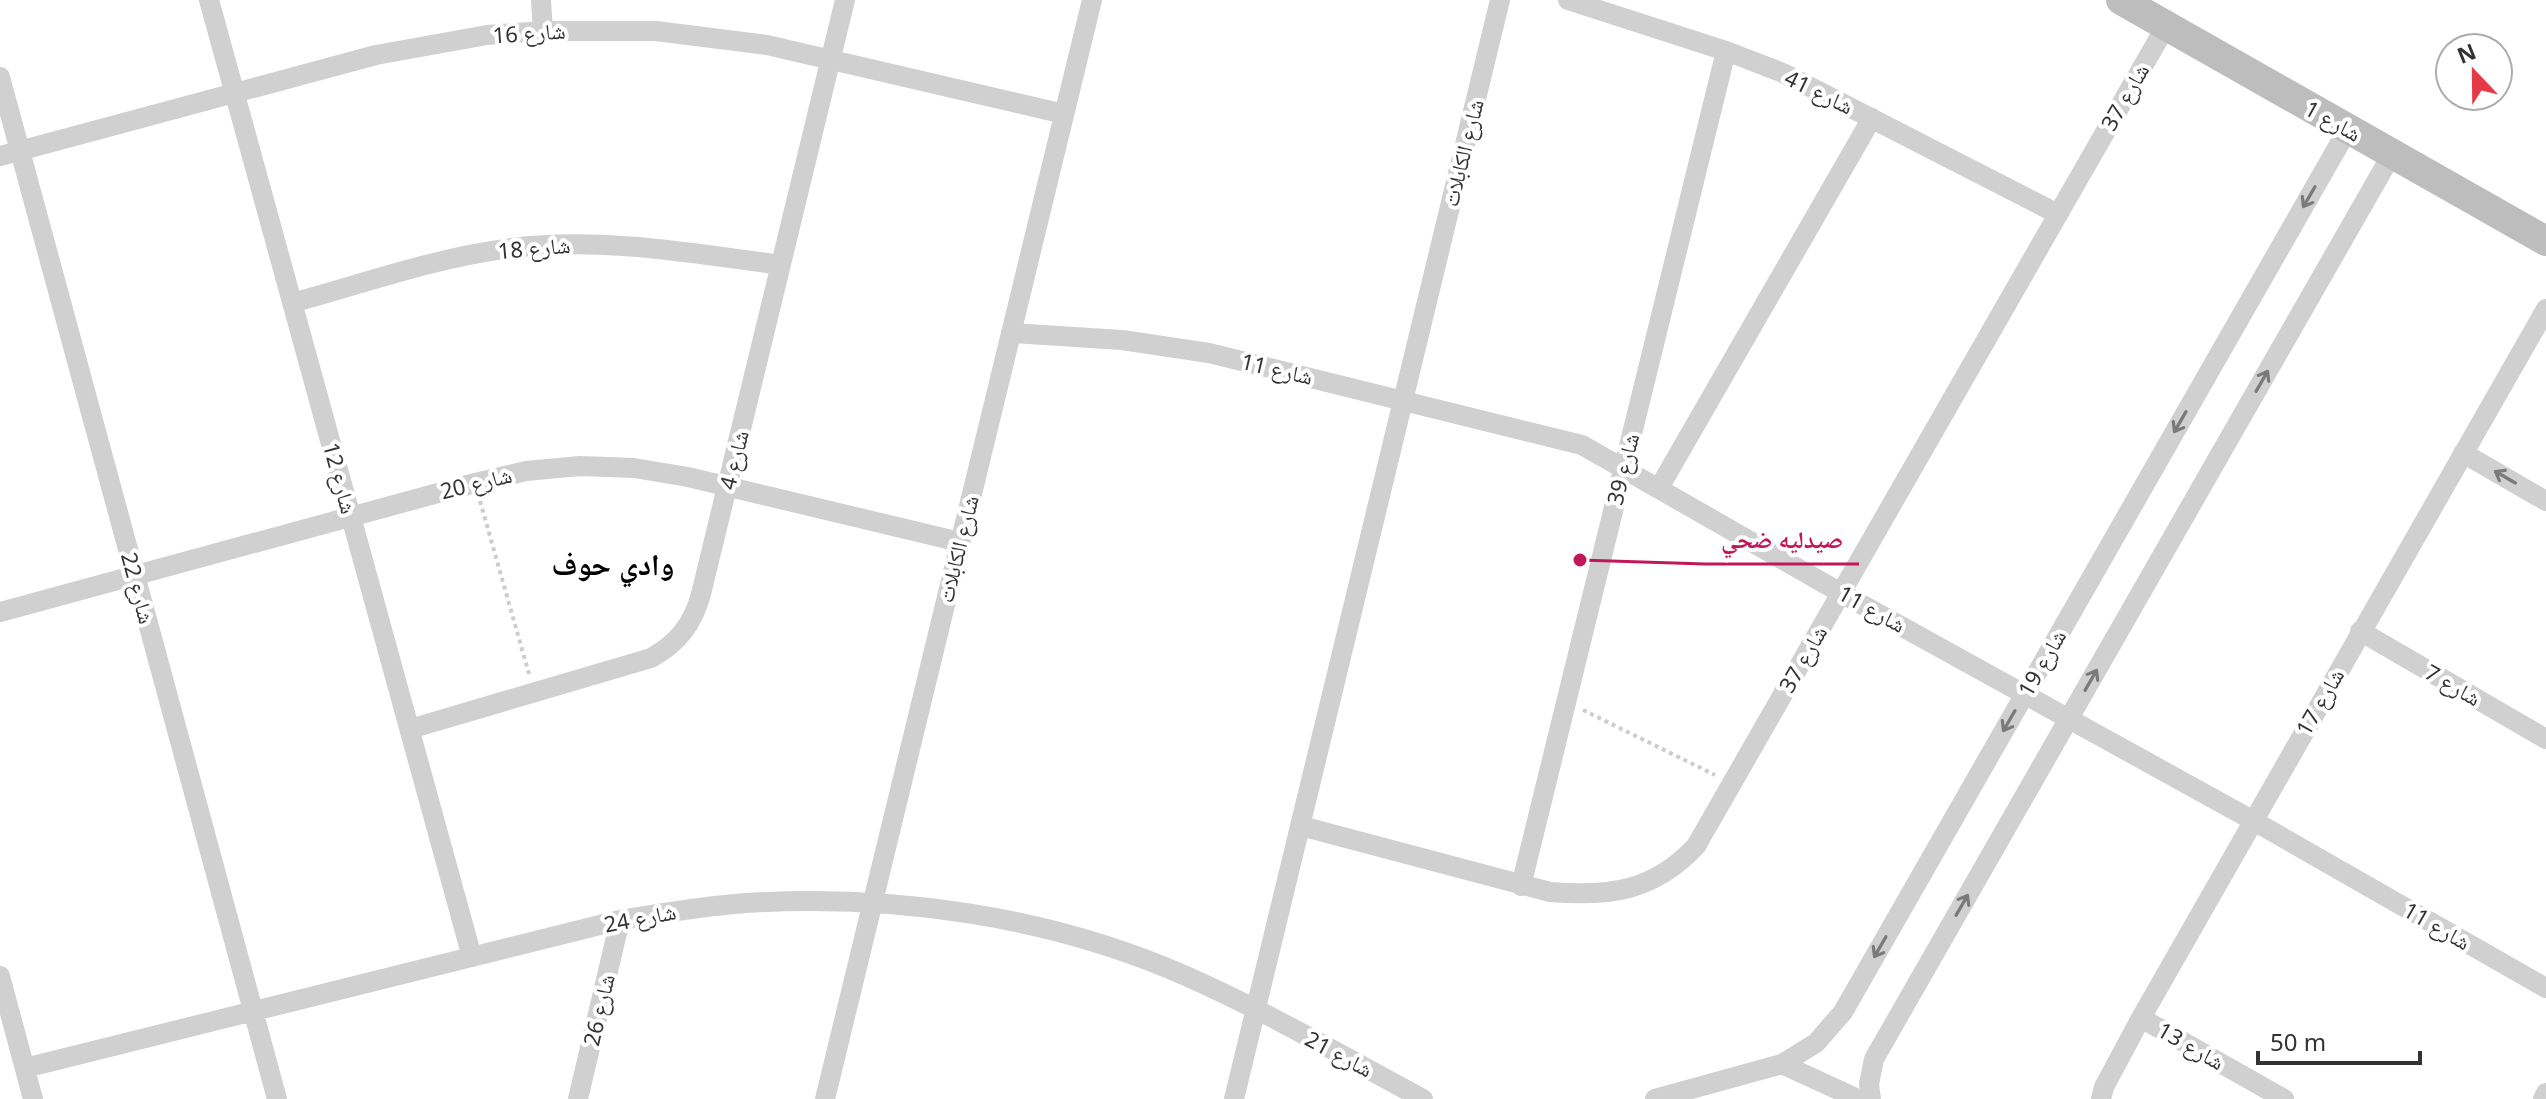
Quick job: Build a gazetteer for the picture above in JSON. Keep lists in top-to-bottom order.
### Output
{
  "streets": {
    "street": [
      "شارع 16",
      "شارع 41",
      "شارع 37",
      "شارع 1",
      "شارع الكابلات",
      "شارع 18",
      "شارع 11",
      "شارع 4",
      "شارع 39",
      "شارع 12",
      "شارع 20",
      "شارع 22",
      "شارع 19",
      "شارع 7",
      "شارع 17",
      "شارع 24",
      "شارع 26",
      "شارع 13",
      "شارع 21"
    ]
  },
  "crossings": [
    ["شارع 16", "شارع الكابلات"],
    ["شارع 16", "شارع 4"],
    ["شارع 16", "شارع 12"],
    ["شارع 16", "شارع 22"],
    ["شارع 41", "شارع 37"],
    ["شارع 41", "شارع 39"],
    ["شارع 37", "شارع 1"],
    ["شارع 37", "شارع الكابلات"],
    ["شارع 37", "شارع 11"],
    ["شارع 37", "شارع 39"],
    ["شارع 1", "شارع 19"],
    ["شارع الكابلات", "شارع 11"],
    ["شارع الكابلات", "شارع 20"],
    ["شارع الكابلات", "شارع 24"],
    ["شارع الكابلات", "شارع 21"],
    ["شارع 18", "شارع 4"],
    ["شارع 18", "شارع 12"],
    ["شارع 11", "شارع 39"],
    ["شارع 11", "شارع 19"],
    ["شارع 11", "شارع 17"],
    ["شارع 4", "شارع 12"],
    ["شارع 4", "شارع 20"],
    ["شارع 12", "شارع 20"],
    ["شارع 12", "شارع 24"],
    ["شارع 20", "شارع 22"],
    ["شارع 22", "شارع 24"],
    ["شارع 7", "شارع 17"],
    ["شارع 17", "شارع 13"],
    ["شارع 24", "شارع 26"],
    ["شارع 24", "شارع 21"]
  ],
  "districts": ["وادي حوف"],
  "places": ["صيدليه ضحي"],
  "scale_bar": "50 m",
  "north": "top"
}
